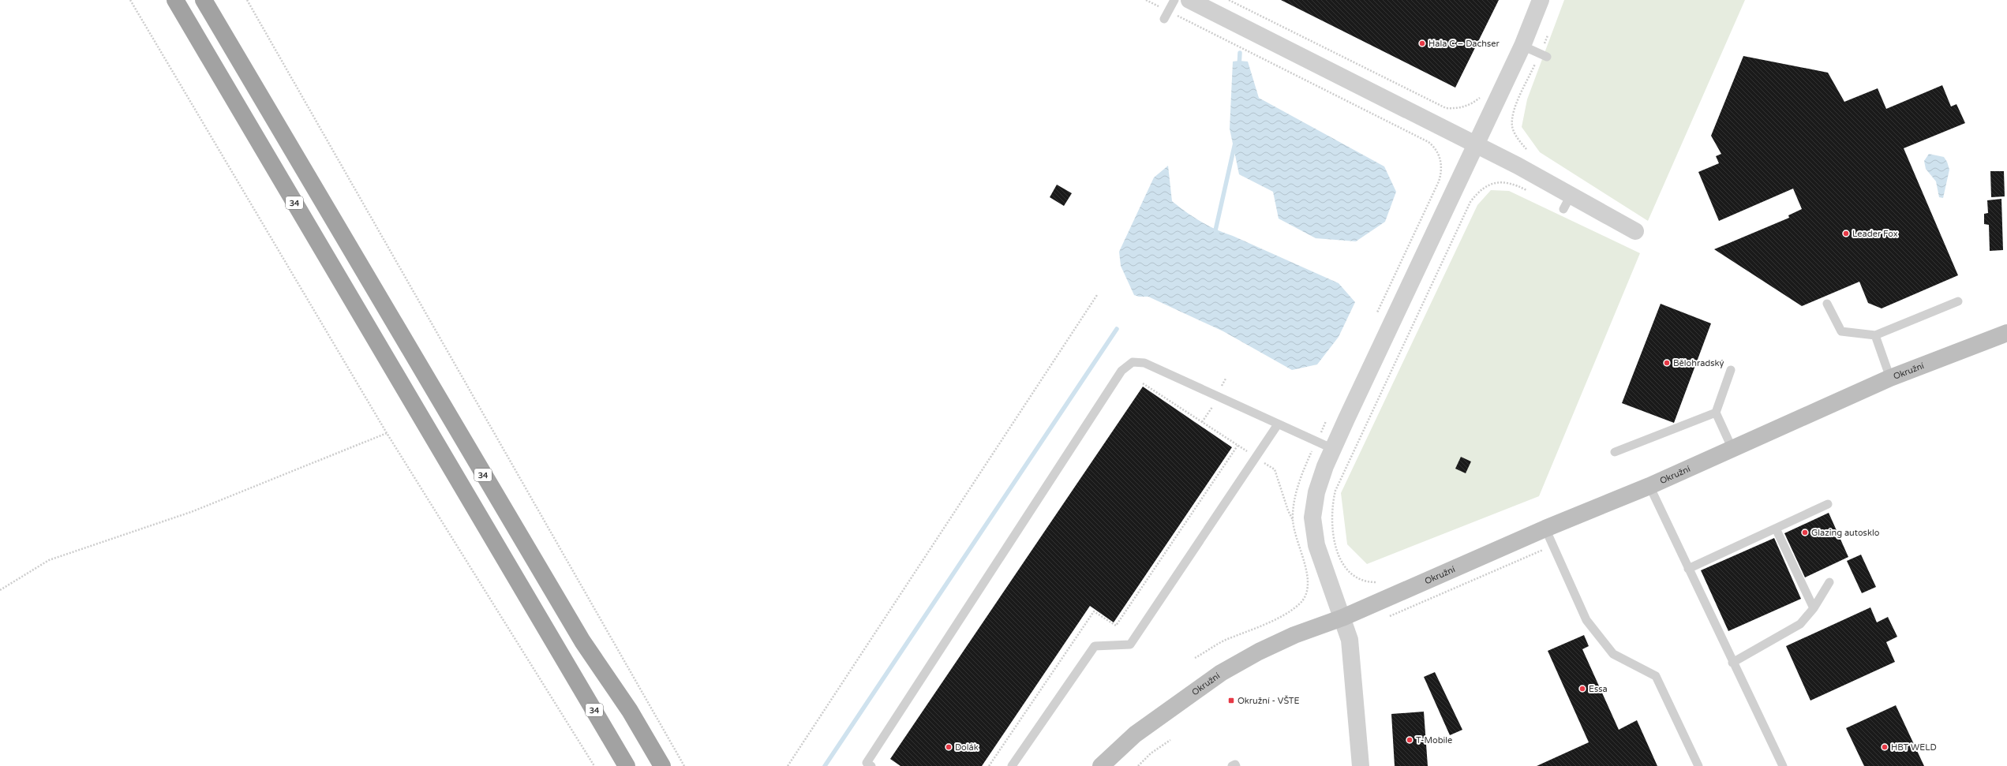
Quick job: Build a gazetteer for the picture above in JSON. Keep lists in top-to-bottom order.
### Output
{
  "streets": {
    "highway": ["34"],
    "main road": ["Okružní"]
  },
  "places": {
    "other": [
      "Hala C – Dachser",
      "Leader Fox",
      "Bělohradský",
      "Glazing autosklo",
      "Essa",
      "T-Mobile",
      "Dolák",
      "HBT WELD"
    ],
    "transit": ["Okružní - VŠTE"]
  }
}
